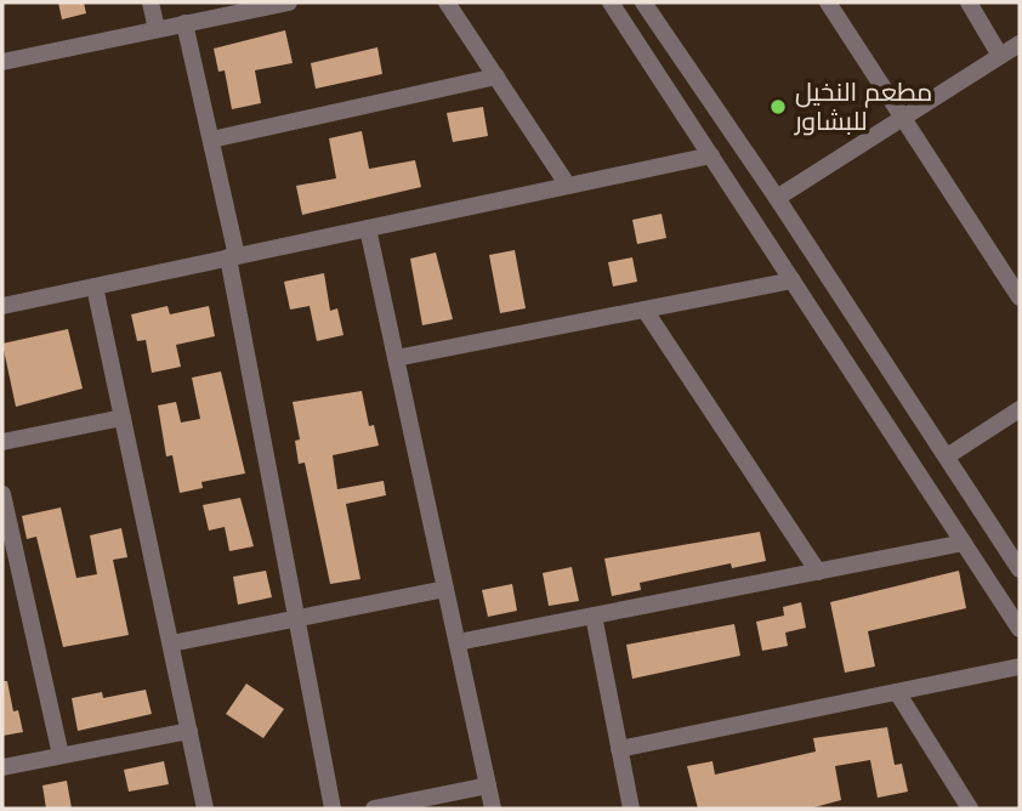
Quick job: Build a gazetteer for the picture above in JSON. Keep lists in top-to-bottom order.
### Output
{
  "places": ["مطعم النخيل للبشاور"]
}
